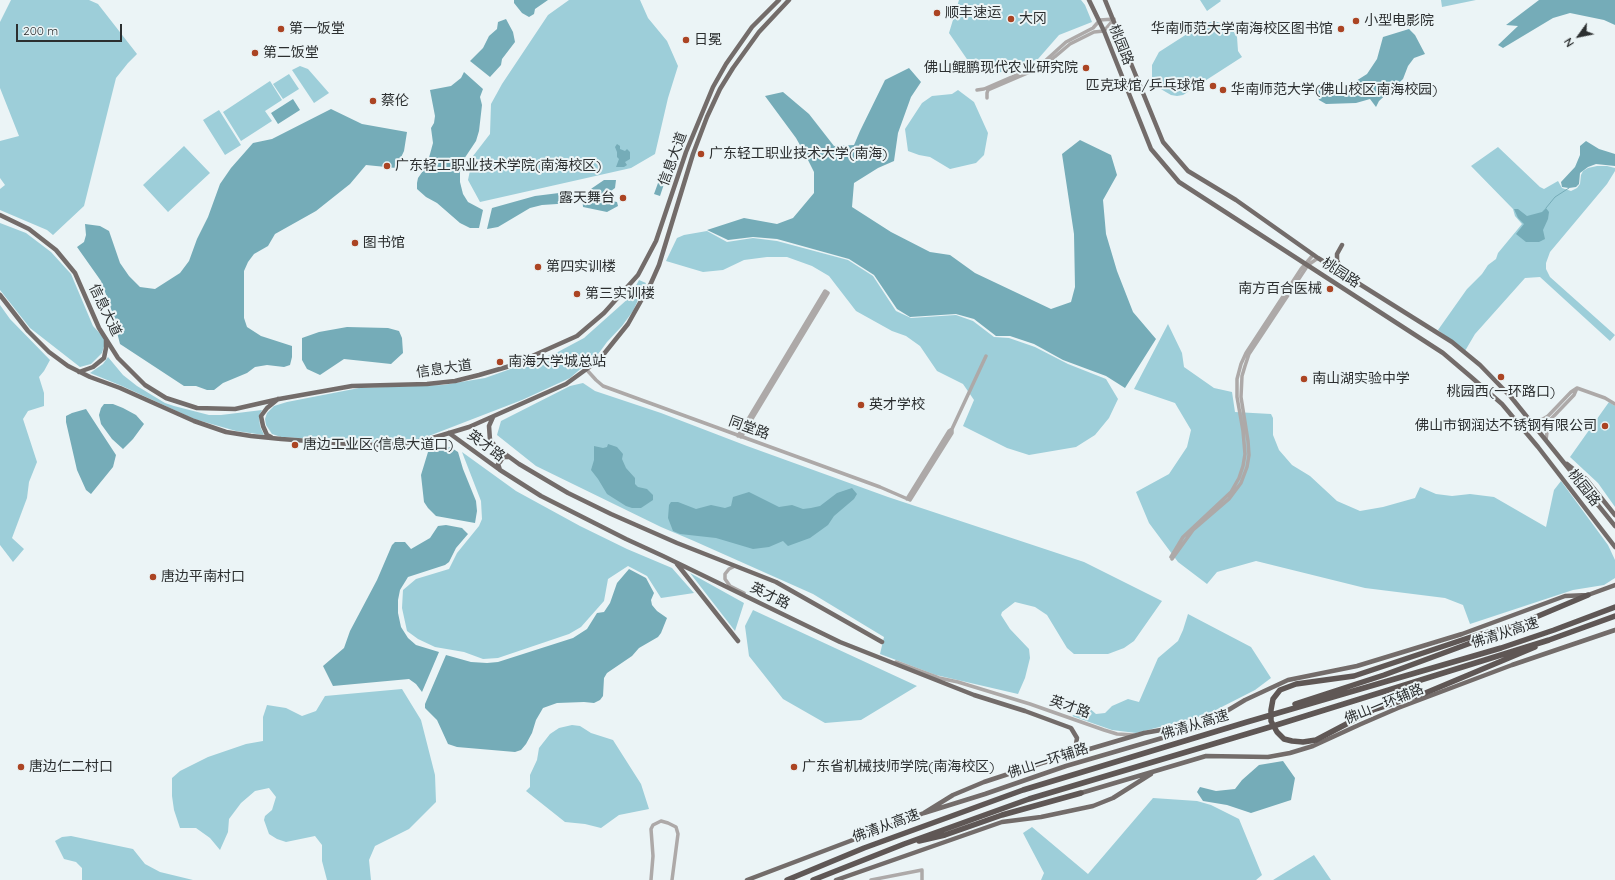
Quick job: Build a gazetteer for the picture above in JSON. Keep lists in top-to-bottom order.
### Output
{
  "streets": {
    "highway": ["佛清从高速"],
    "main road": [
      "桃园路",
      "信息大道",
      "英才路",
      "佛山一环辅路"
    ],
    "street": ["同堂路"]
  },
  "crossings": [
    ["信息大道", "同堂路"],
    ["信息大道", "英才路"]
  ],
  "places": [
    "顺丰速运",
    "大冈",
    "小型电影院",
    "第一饭堂",
    "华南师范大学南海校区图书馆",
    "日冕",
    "第二饭堂",
    "佛山鲲鹏现代农业研究院",
    "匹克球馆/乒乓球馆",
    "华南师范大学(佛山校区南海校园)",
    "蔡伦",
    "广东轻工职业技术大学(南海)",
    "广东轻工职业技术学院(南海校区)",
    "露天舞台",
    "图书馆",
    "第四实训楼",
    "南方百合医械",
    "第三实训楼",
    "南海大学城总站",
    "桃园西(一环路口)",
    "南山湖实验中学",
    "英才学校",
    "佛山市钢润达不锈钢有限公司",
    "唐边工业区(信息大道口)",
    "唐边平南村口",
    "唐边仁二村口",
    "广东省机械技师学院(南海校区)"
  ],
  "scale_bar": "200 m",
  "north": "bottom left"
}
